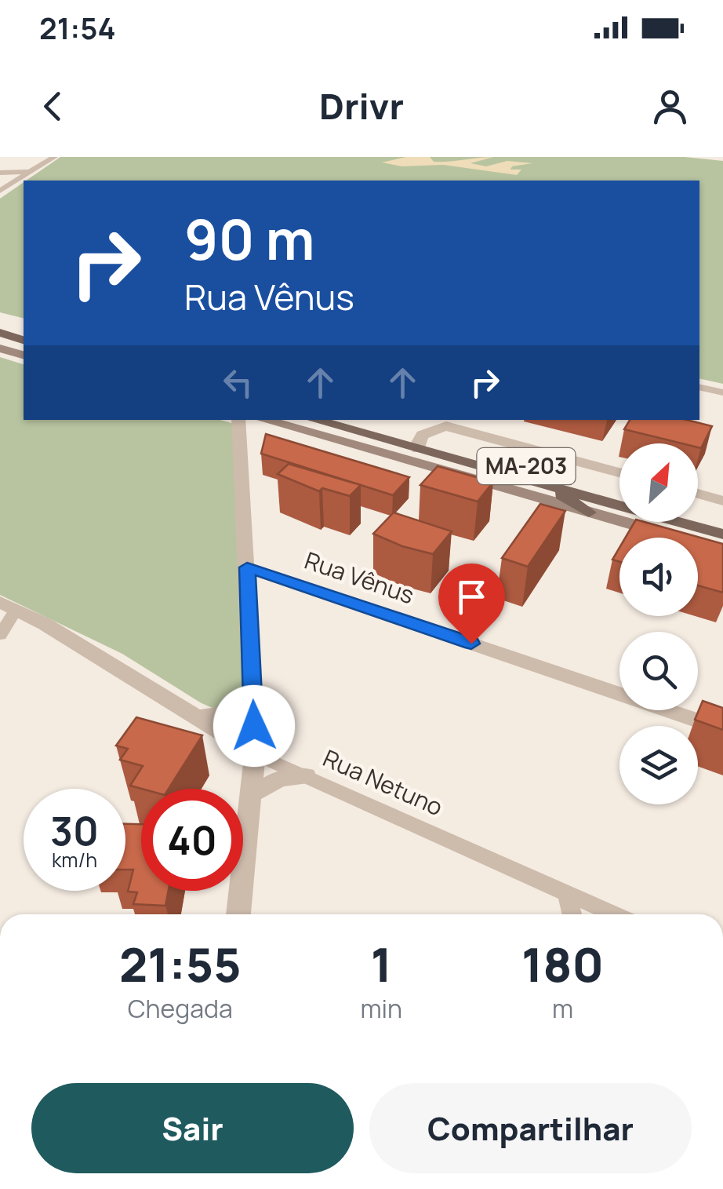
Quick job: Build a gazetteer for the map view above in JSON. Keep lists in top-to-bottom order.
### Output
{
  "streets": {
    "main road": ["MA-203"],
    "street": ["Rua Vênus", "Rua Netuno"]
  },
  "north": "top right",
  "page": {
    "status": "21:54",
    "header": "Drivr",
    "turn": ["90 m", "Rua Vênus"],
    "speed": "30 km/h",
    "limit": "40",
    "eta": [
      "21:55",
      "Chegada",
      "1",
      "min",
      "180",
      "m"
    ],
    "buttons": ["Sair", "Compartilhar"]
  }
}
